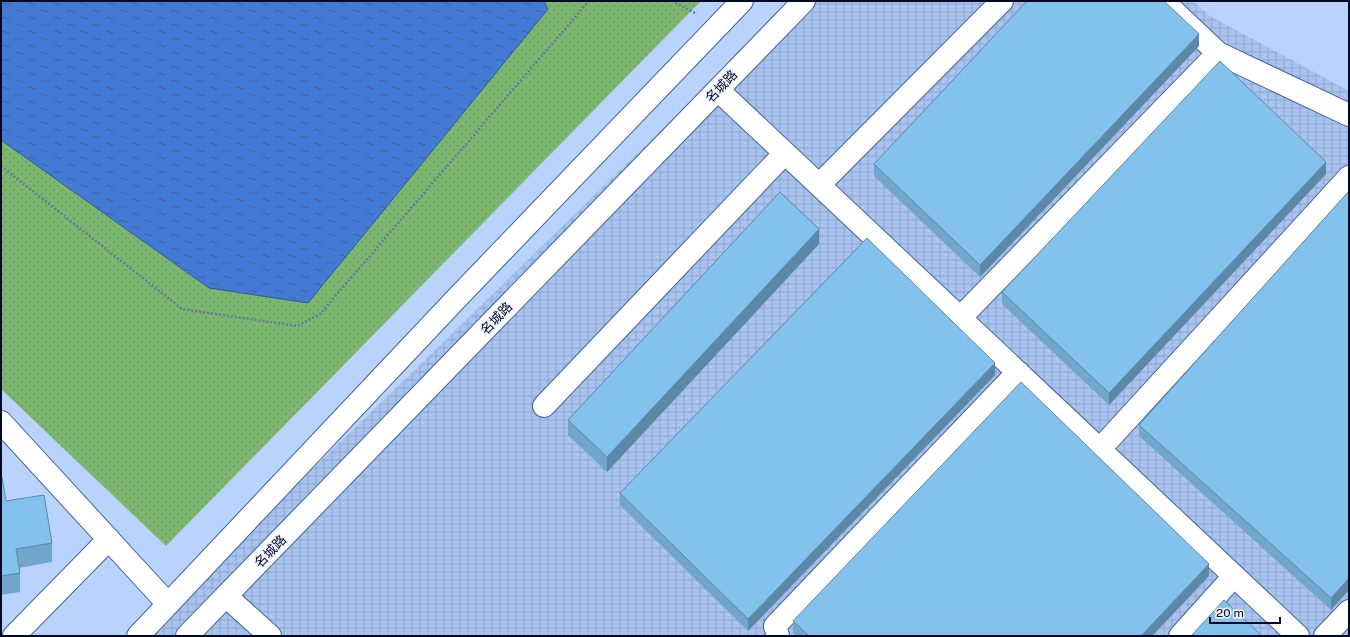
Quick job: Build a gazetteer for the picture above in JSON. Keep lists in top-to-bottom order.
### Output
{
  "streets": {
    "main road": ["名城路"]
  },
  "scale_bar": "20 m"
}
